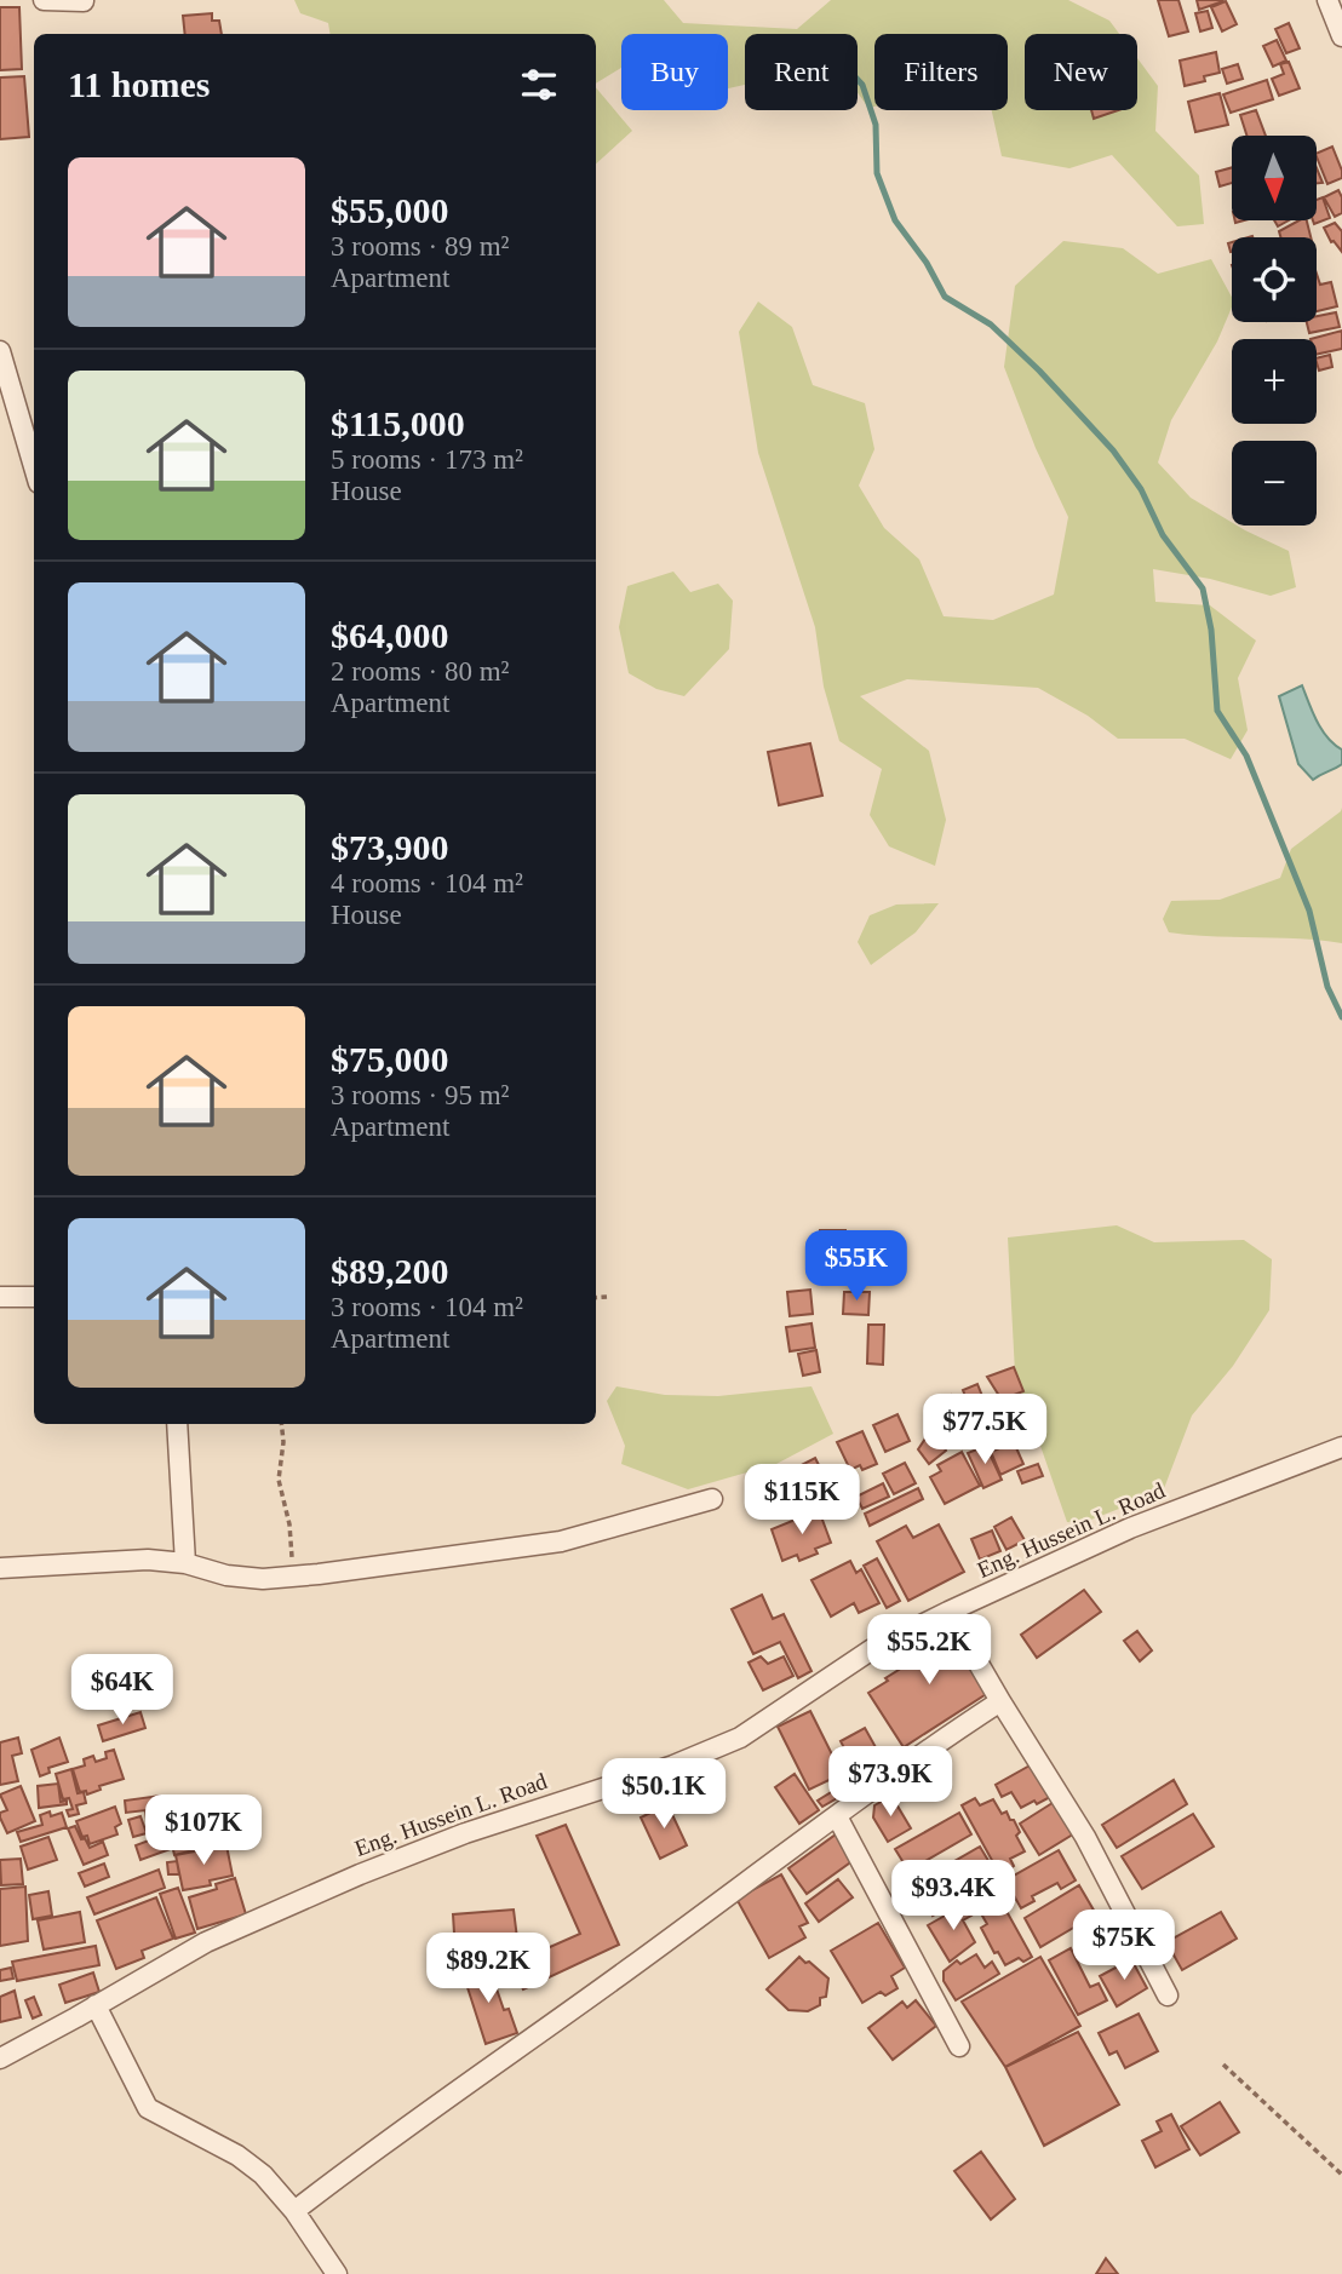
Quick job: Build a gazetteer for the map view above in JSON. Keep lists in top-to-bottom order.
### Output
{
  "streets": {
    "street": ["Eng. Hussein L. Road"]
  },
  "north": "bottom",
  "page": {
    "chip": [
      "Buy",
      "Rent",
      "Filters",
      "New"
    ],
    "heading": "11 homes",
    "map_buttons": ["+", "−"],
    "list": [
      {
        "name": "$55,000",
        "note": "3 rooms · 89 m² · Apartment"
      },
      {
        "name": "$115,000",
        "note": "5 rooms · 173 m² · House"
      },
      {
        "name": "$64,000",
        "note": "2 rooms · 80 m² · Apartment"
      },
      {
        "name": "$73,900",
        "note": "4 rooms · 104 m² · House"
      },
      {
        "name": "$75,000",
        "note": "3 rooms · 95 m² · Apartment"
      },
      {
        "name": "$89,200",
        "note": "3 rooms · 104 m² · Apartment"
      }
    ],
    "price": [
      "$55K",
      "$77.5K",
      "$115K",
      "$55.2K",
      "$64K",
      "$73.9K",
      "$50.1K",
      "$107K",
      "$93.4K",
      "$75K",
      "$89.2K"
    ]
  }
}
